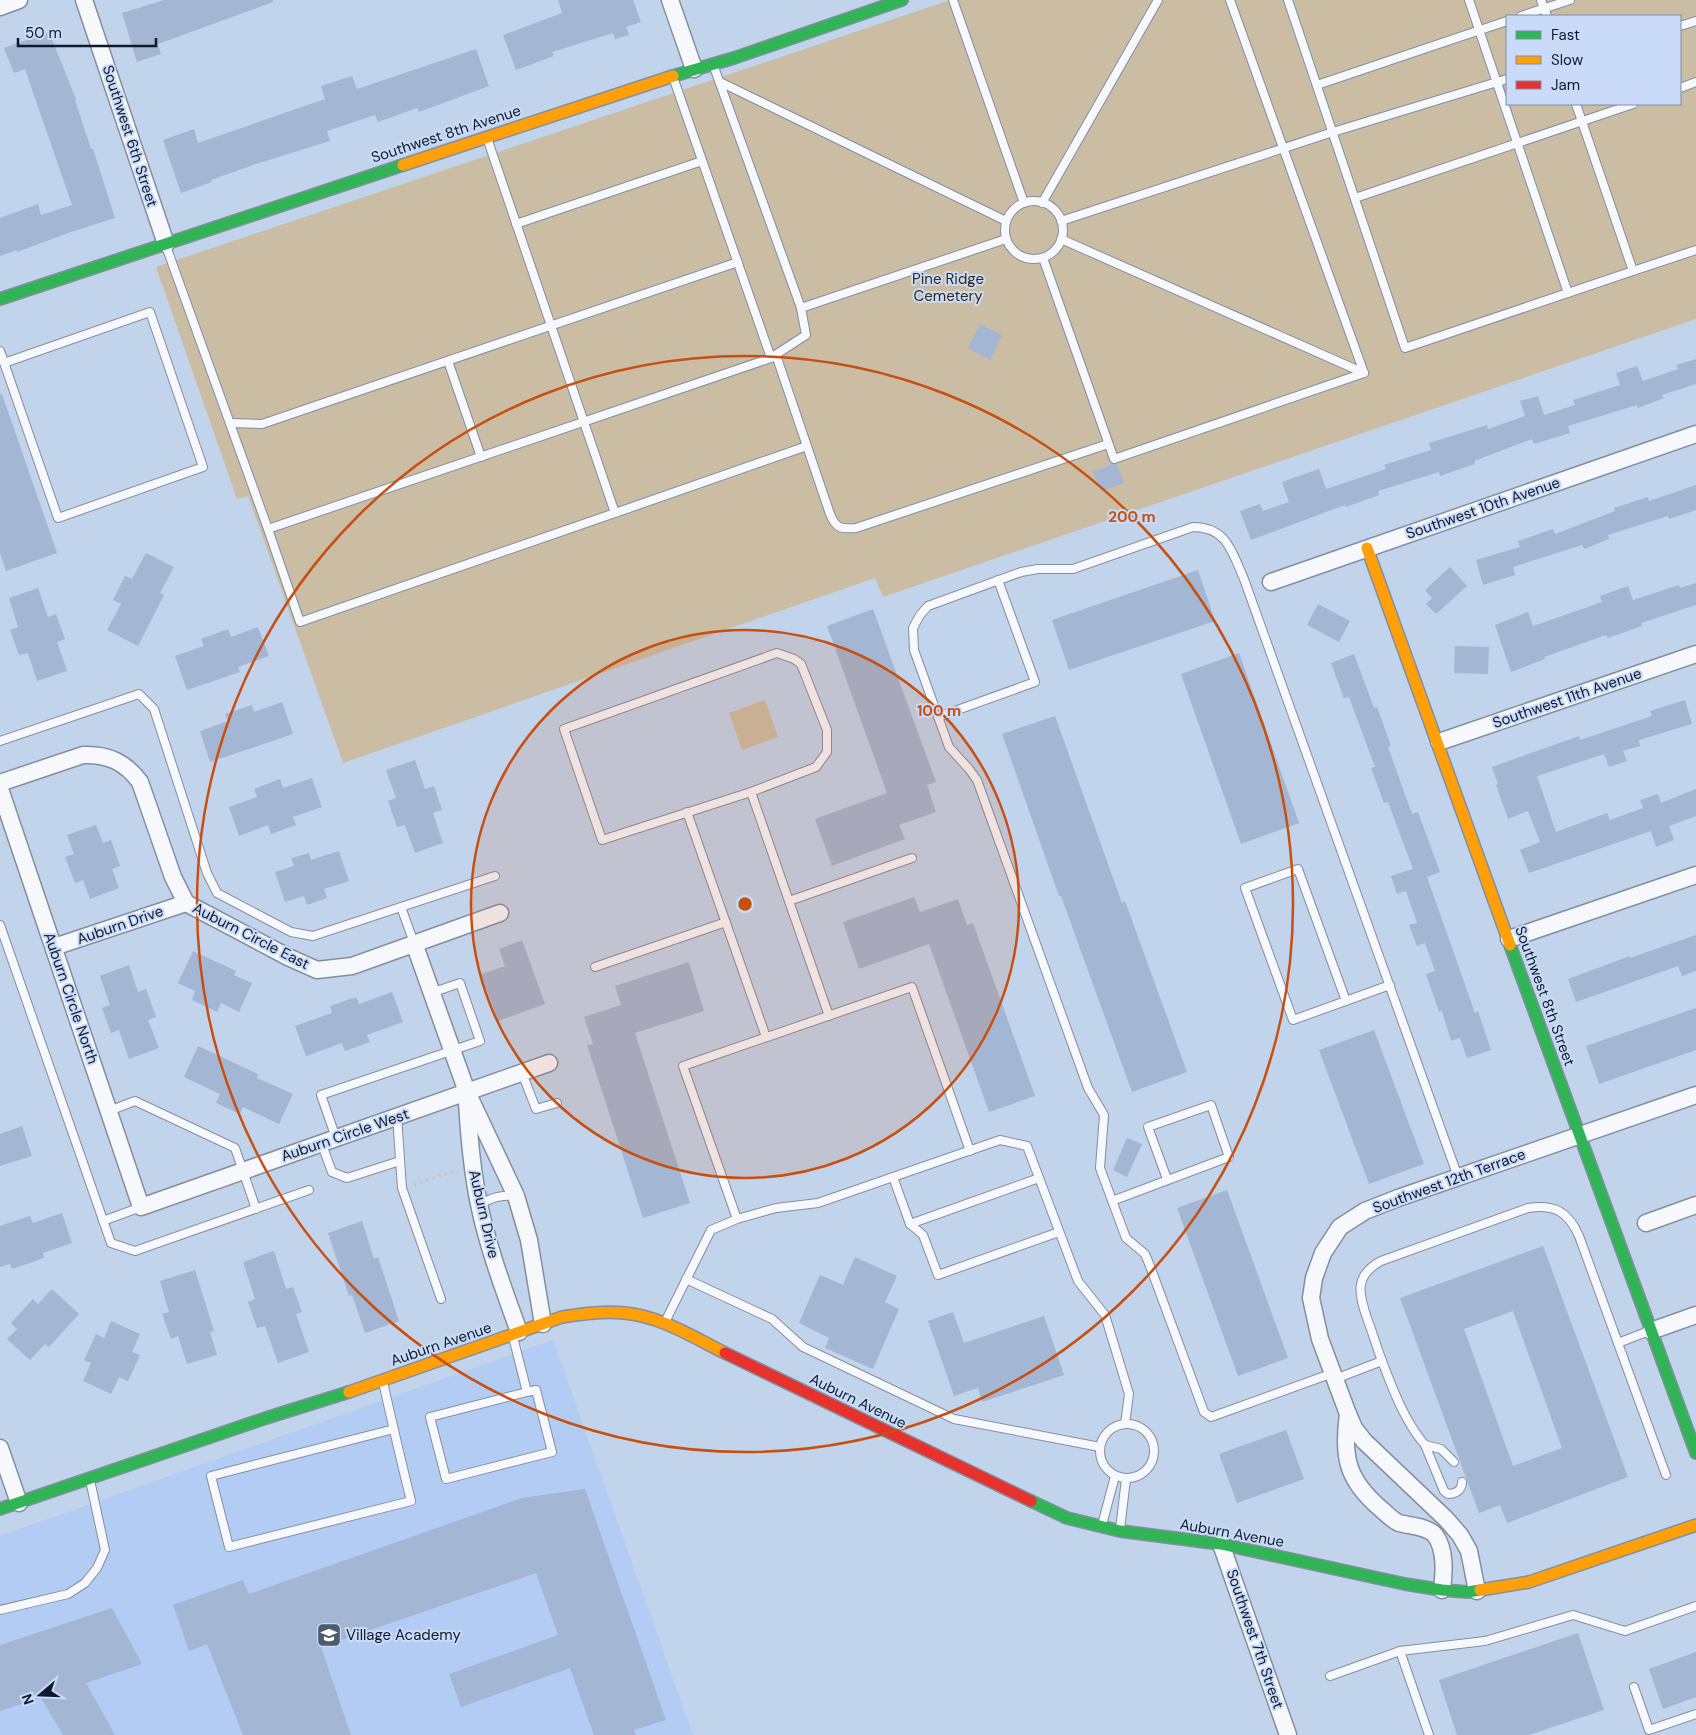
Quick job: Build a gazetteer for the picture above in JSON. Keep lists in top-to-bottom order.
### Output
{
  "streets": {
    "street": [
      "Southwest 8th Avenue",
      "Southwest 6th Street",
      "Southwest 10th Avenue",
      "Southwest 11th Avenue",
      "Auburn Drive",
      "Auburn Circle East",
      "Southwest 8th Street",
      "Auburn Circle North",
      "Auburn Circle West",
      "Southwest 12th Terrace",
      "Auburn Avenue",
      "Southwest 7th Street"
    ]
  },
  "crossings": [
    ["Southwest 8th Avenue", "Southwest 6th Street"],
    ["Southwest 10th Avenue", "Southwest 8th Street"],
    ["Southwest 11th Avenue", "Southwest 8th Street"],
    ["Auburn Drive", "Auburn Circle East"],
    ["Auburn Drive", "Auburn Circle North"],
    ["Auburn Drive", "Auburn Circle West"],
    ["Auburn Drive", "Auburn Avenue"],
    ["Southwest 8th Street", "Southwest 12th Terrace"],
    ["Auburn Circle North", "Auburn Circle West"],
    ["Southwest 12th Terrace", "Auburn Avenue"],
    ["Auburn Avenue", "Southwest 7th Street"]
  ],
  "parks": ["Pine Ridge Cemetery"],
  "places": {
    "school or university": ["Village Academy"]
  },
  "legend": ["Fast", "Slow", "Jam"],
  "scale_bar": "50 m",
  "north": "left",
  "rings": ["200 m", "100 m"]
}
